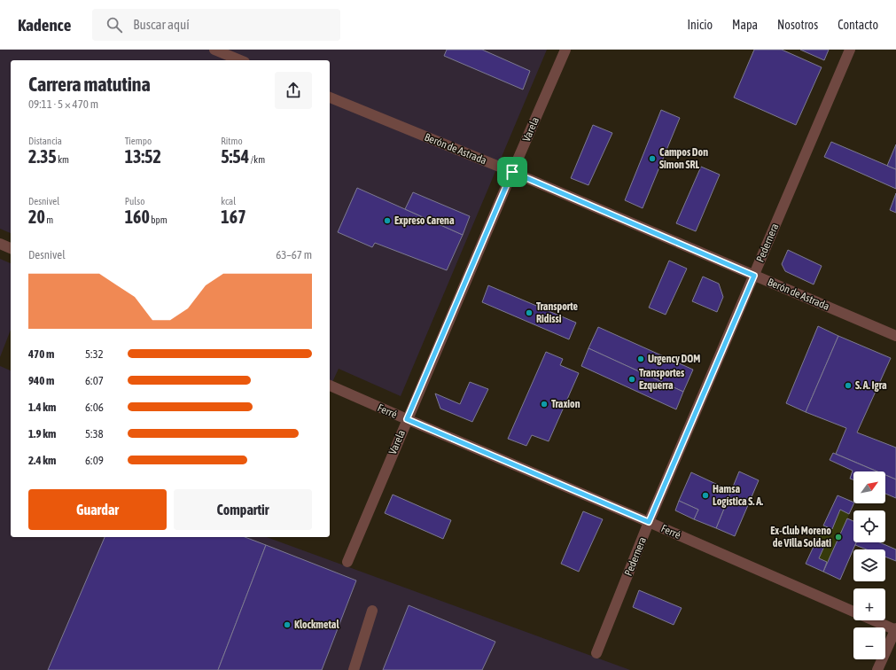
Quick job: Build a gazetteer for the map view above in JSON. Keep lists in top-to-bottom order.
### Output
{
  "streets": {
    "street": [
      "Varela",
      "Berón de Astrada",
      "Pedernera",
      "Ferré"
    ]
  },
  "crossings": [
    ["Varela", "Berón de Astrada"],
    ["Varela", "Ferré"],
    ["Berón de Astrada", "Pedernera"],
    ["Pedernera", "Ferré"]
  ],
  "places": [
    "Campos Don Simon SRL",
    "Expreso Carena",
    "Transporte Ridissi",
    "Urgency DOM",
    "Transportes Ezquerra",
    "S. A. Igra",
    "Traxion",
    "Hamsa Logística S. A.",
    "Ex-Club Moreno de Villa Soldati",
    "Klockmetal"
  ],
  "north": "top right",
  "page": {
    "header": "Kadence",
    "search": "Buscar aquí",
    "nav": [
      "Inicio",
      "Mapa",
      "Nosotros",
      "Contacto"
    ],
    "heading": ["Carrera matutina", "09:11 · 5 × 470 m"],
    "stats": [
      ["Distancia", "2.35 km"],
      ["Tiempo", "13:52"],
      ["Ritmo", "5:54 /km"],
      ["Desnivel", "20 m"],
      ["Pulso", "160 bpm"],
      ["kcal", "167"]
    ],
    "chart": ["Desnivel", "63–67 m"],
    "list": [
      {
        "name": "470 m",
        "note": "5:32"
      },
      {
        "name": "940 m",
        "note": "6:07"
      },
      {
        "name": "1.4 km",
        "note": "6:06"
      },
      {
        "name": "1.9 km",
        "note": "5:38"
      },
      {
        "name": "2.4 km",
        "note": "6:09"
      }
    ],
    "map_buttons": ["+", "−"],
    "buttons": ["Guardar", "Compartir"]
  }
}
